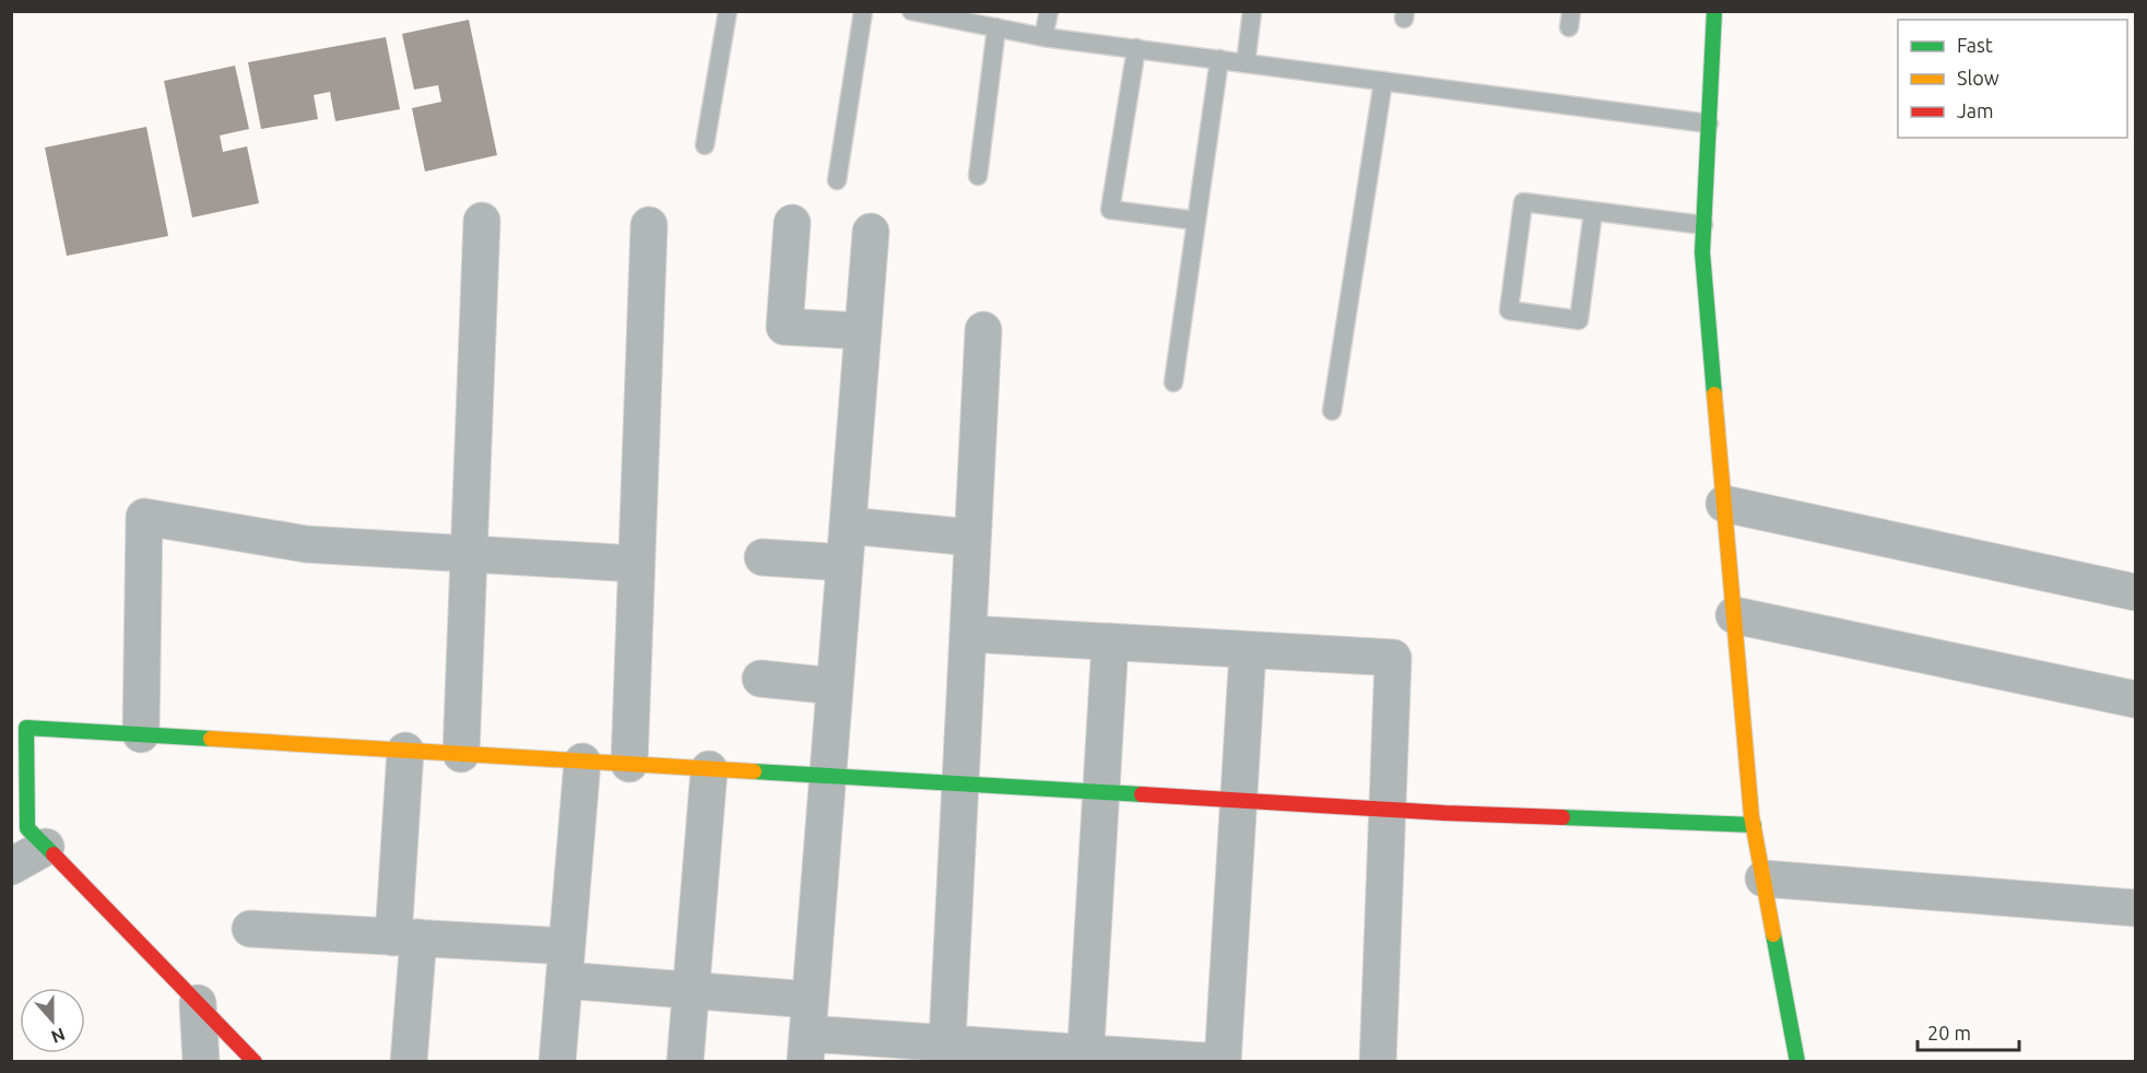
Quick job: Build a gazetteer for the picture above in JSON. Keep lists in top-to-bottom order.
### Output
{
  "legend": ["Fast", "Slow", "Jam"],
  "scale_bar": "20 m",
  "north": "bottom"
}
